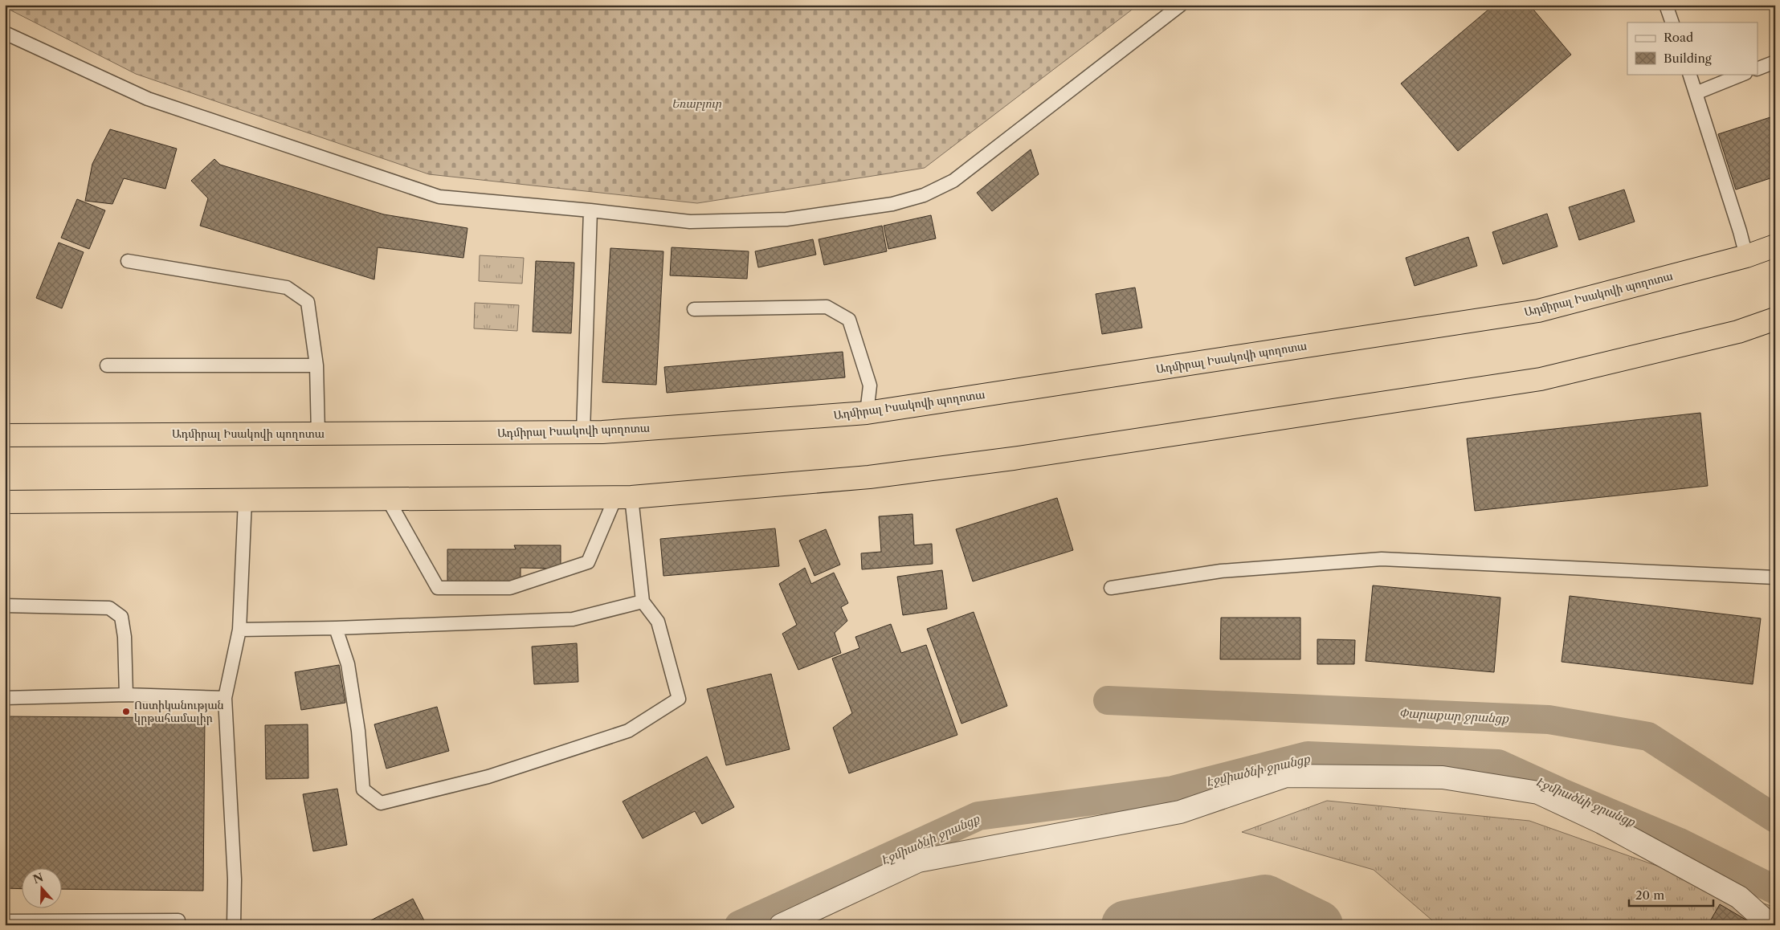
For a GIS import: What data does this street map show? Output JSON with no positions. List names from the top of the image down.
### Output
{
  "streets": {
    "highway": ["Ադմիրալ Իսակովի պողոտա"]
  },
  "water": ["Փարաքար ջրանցք", "Էջմիածնի ջրանցք"],
  "parks": ["Եռաբլուր"],
  "places": ["Ոստիկանության կրթահամալիր"],
  "legend": ["Road", "Building"],
  "scale_bar": "20 m",
  "north": "top"
}
